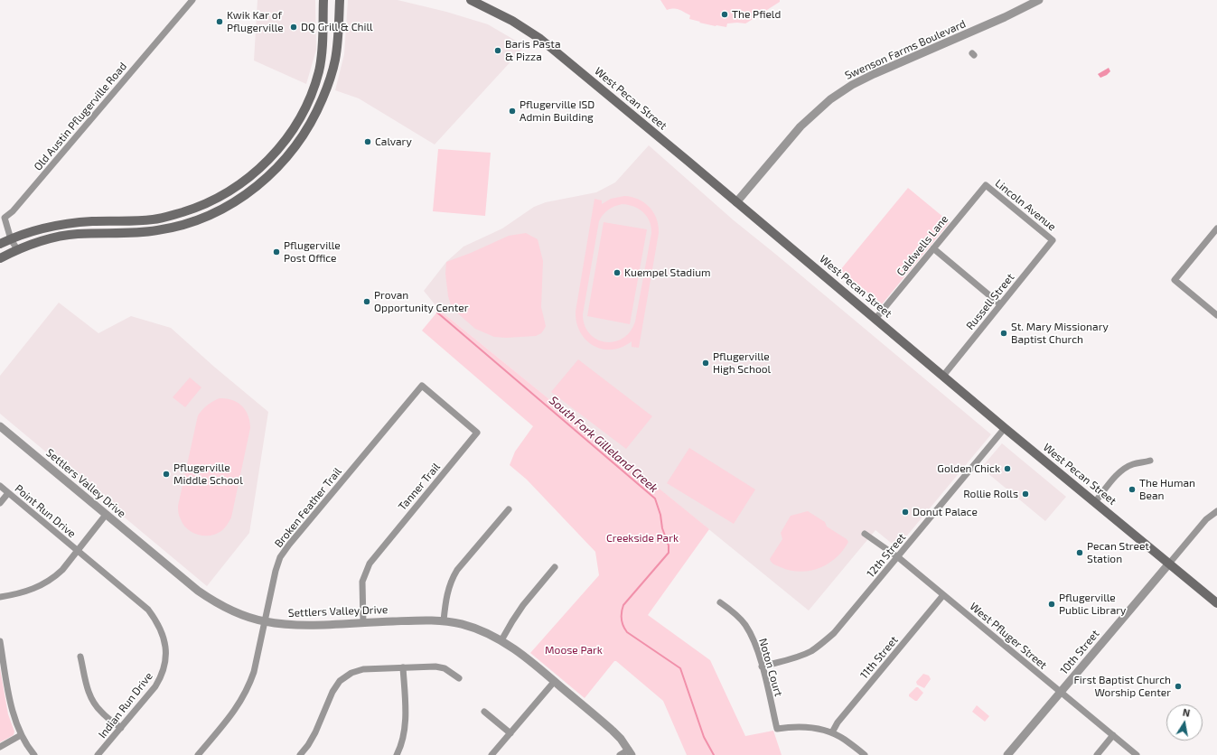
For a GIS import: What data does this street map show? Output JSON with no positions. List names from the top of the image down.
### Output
{
  "streets": {
    "main road": ["West Pecan Street"],
    "street": [
      "Swenson Farms Boulevard",
      "Old Austin Pflugerville Road",
      "Lincoln Avenue",
      "Caldwells Lane",
      "Russell Street",
      "Settlers Valley Drive",
      "Tanner Trail",
      "Broken Feather Trail",
      "Point Run Drive",
      "12th Street",
      "West Pfluger Street",
      "10th Street",
      "11th Street",
      "Noton Court",
      "Indian Run Drive"
    ]
  },
  "crossings": [
    ["Swenson Farms Boulevard", "West Pecan Street"],
    ["West Pecan Street", "Caldwells Lane"],
    ["West Pecan Street", "Russell Street"],
    ["West Pecan Street", "12th Street"],
    ["West Pecan Street", "10th Street"],
    ["Lincoln Avenue", "Caldwells Lane"],
    ["Lincoln Avenue", "Russell Street"],
    ["Settlers Valley Drive", "Tanner Trail"],
    ["Settlers Valley Drive", "Broken Feather Trail"],
    ["Tanner Trail", "Broken Feather Trail"],
    ["Point Run Drive", "Indian Run Drive"],
    ["12th Street", "West Pfluger Street"],
    ["12th Street", "Noton Court"],
    ["West Pfluger Street", "10th Street"],
    ["West Pfluger Street", "11th Street"],
    ["11th Street", "Noton Court"]
  ],
  "water": ["South Fork Gilleland Creek"],
  "parks": ["Creekside Park", "Moose Park"],
  "places": [
    "The Pfield",
    "Kwik Kar of Pflugerville",
    "DQ Grill & Chill",
    "Baris Pasta & Pizza",
    "Pflugerville ISD Admin Building",
    "Calvary",
    "Pflugerville Post Office",
    "Kuempel Stadium",
    "Provan Opportunity Center",
    "St. Mary Missionary Baptist Church",
    "Pflugerville High School",
    "Golden Chick",
    "Pflugerville Middle School",
    "The Human Bean",
    "Rollie Rolls",
    "Donut Palace",
    "Pecan Street Station",
    "Pflugerville Public Library",
    "First Baptist Church Worship Center"
  ],
  "north": "top"
}
